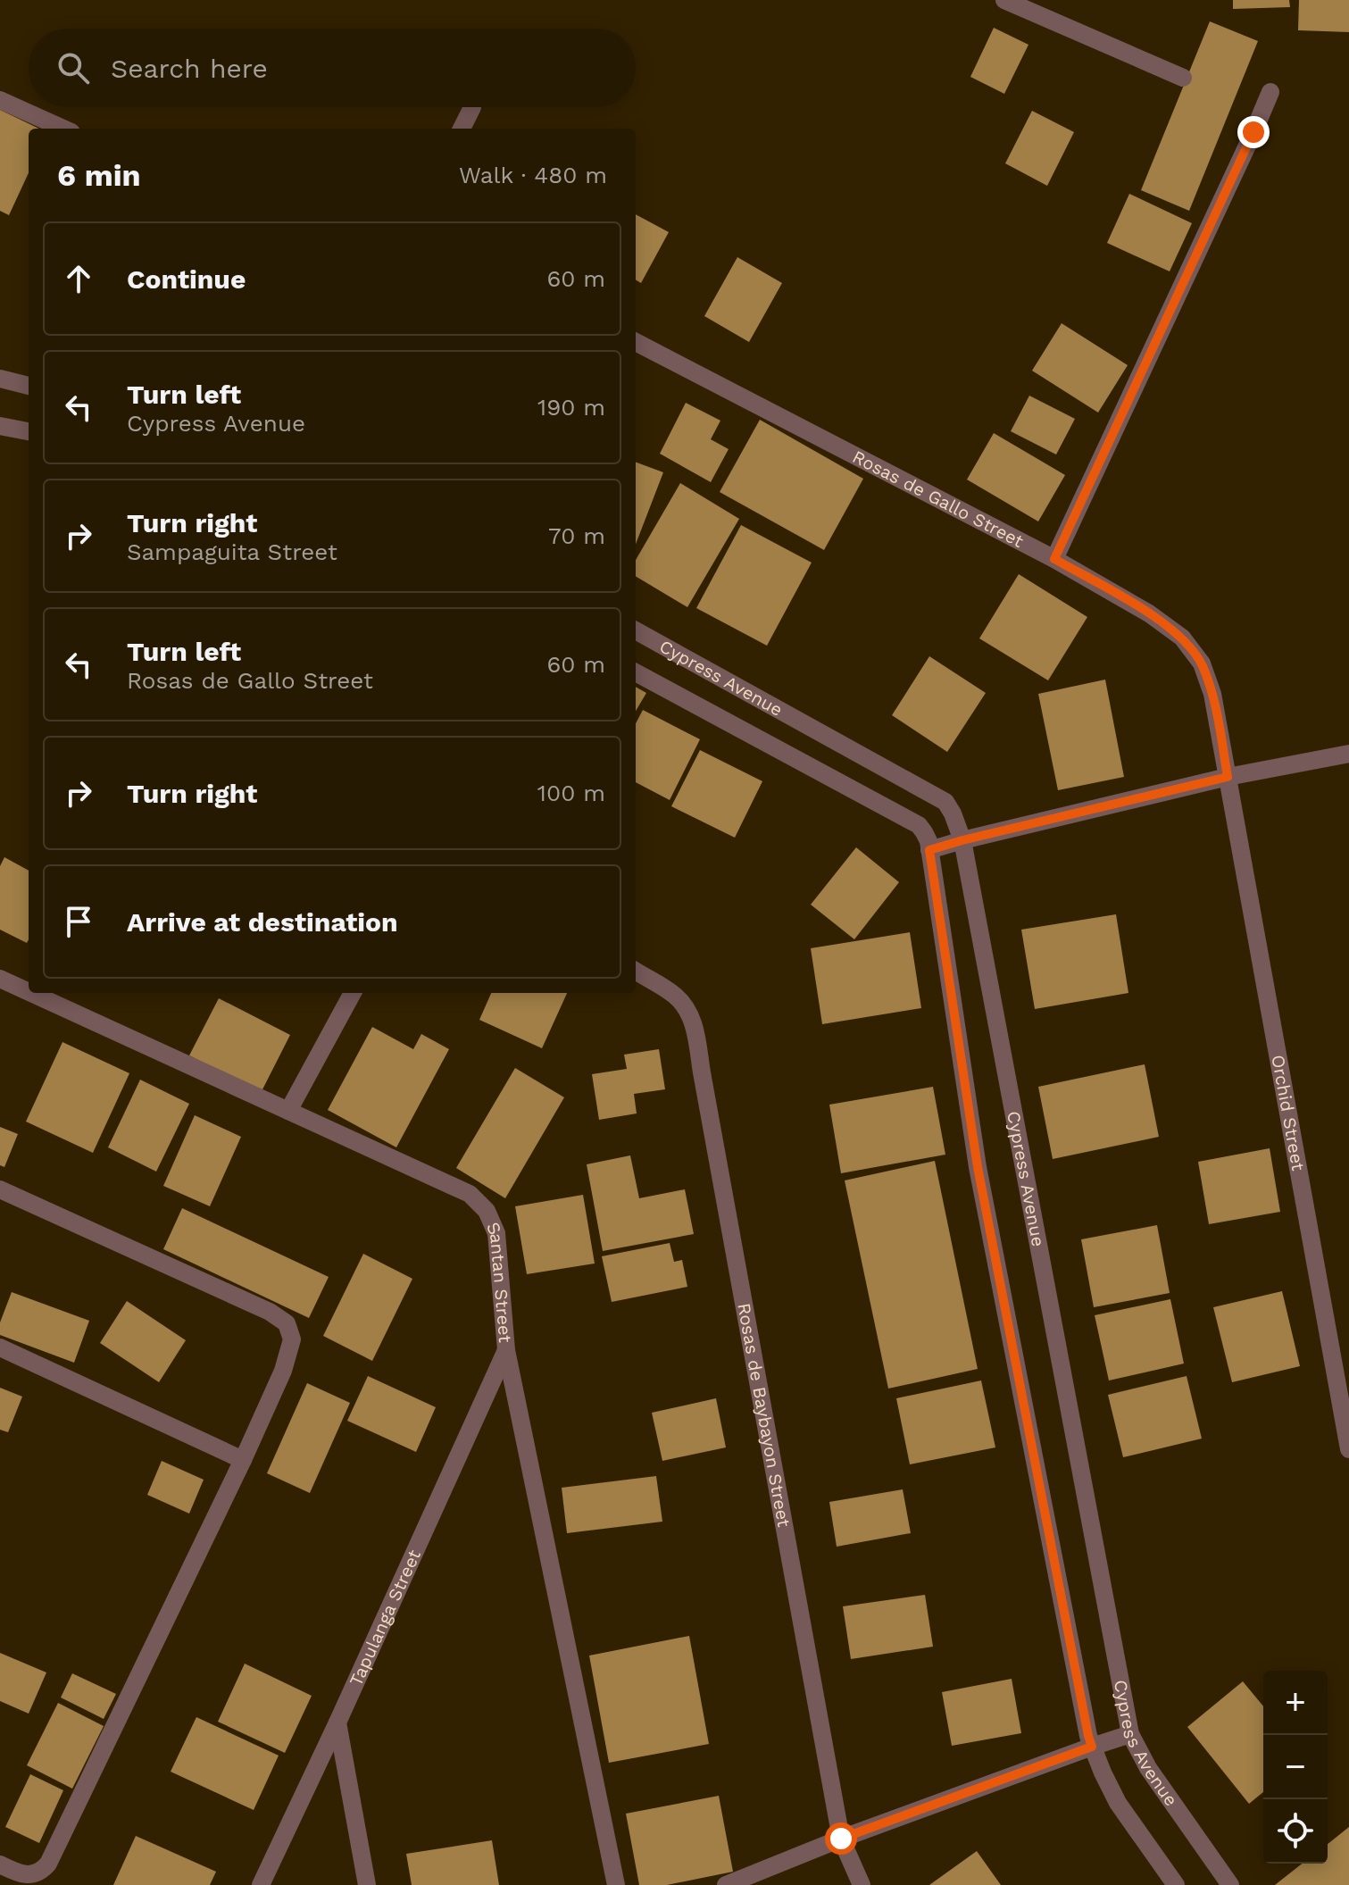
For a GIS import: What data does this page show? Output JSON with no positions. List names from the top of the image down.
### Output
{
  "streets": {
    "street": [
      "Rosas de Gallo Street",
      "Cypress Avenue",
      "Orchid Street",
      "Santan Street",
      "Rosas de Baybayon Street",
      "Tapulanga Street"
    ]
  },
  "crossings": [
    ["Rosas de Gallo Street", "Orchid Street"],
    ["Santan Street", "Tapulanga Street"]
  ],
  "page": {
    "search": "Search here",
    "heading": ["6 min", "Walk · 480 m"],
    "list": [
      ["Continue", "60 m"],
      ["Turn left", "Cypress Avenue", "190 m"],
      ["Turn right", "Sampaguita Street", "70 m"],
      ["Turn left", "Rosas de Gallo Street", "60 m"],
      ["Turn right", "100 m"],
      "Arrive at destination"
    ],
    "map_buttons": ["+", "−"]
  }
}
